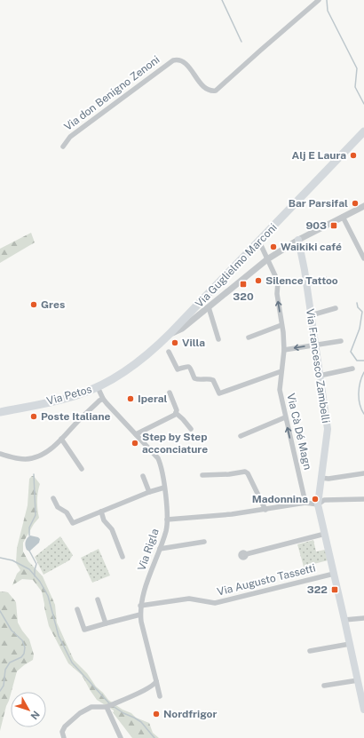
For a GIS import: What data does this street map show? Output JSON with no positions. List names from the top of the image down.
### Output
{
  "streets": {
    "main road": ["Via Guglielmo Marconi", "Via Francesco Zambelli", "Via Petos"],
    "street": [
      "Via don Benigno Zenoni",
      "Via Cà Dé Magn",
      "Via Rigla",
      "Via Augusto Tassetti"
    ]
  },
  "crossings": [
    ["Via Guglielmo Marconi", "Via Petos"],
    ["Via Guglielmo Marconi", "Via Cà Dé Magn"],
    ["Via Guglielmo Marconi", "Via Rigla"],
    ["Via Francesco Zambelli", "Via Augusto Tassetti"],
    ["Via Petos", "Via Rigla"],
    ["Via Rigla", "Via Augusto Tassetti"]
  ],
  "one_way": ["Via Cà Dé Magn"],
  "places": {
    "other": [
      "Alj E Laura",
      "Bar Parsifal",
      "Waikiki café",
      "Silence Tattoo",
      "Gres",
      "Villa",
      "Iperal",
      "Poste Italiane",
      "Step by Step acconciature",
      "Madonnina",
      "Nordfrigor"
    ],
    "transit": ["903", "320", "322"]
  },
  "north": "bottom right"
}
